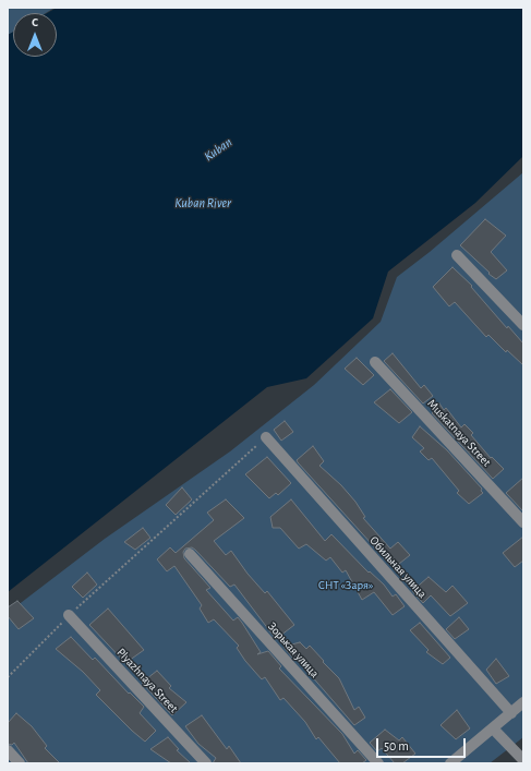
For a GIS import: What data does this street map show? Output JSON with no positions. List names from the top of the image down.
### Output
{
  "streets": {
    "street": [
      "Muskatnaya Street",
      "Обильная улица",
      "Зорькая улица",
      "Plyazhnaya Street"
    ]
  },
  "water": ["Kuban", "Kuban River"],
  "parks": ["СНТ «Заря»"],
  "scale_bar": "50 m",
  "north": "top"
}
